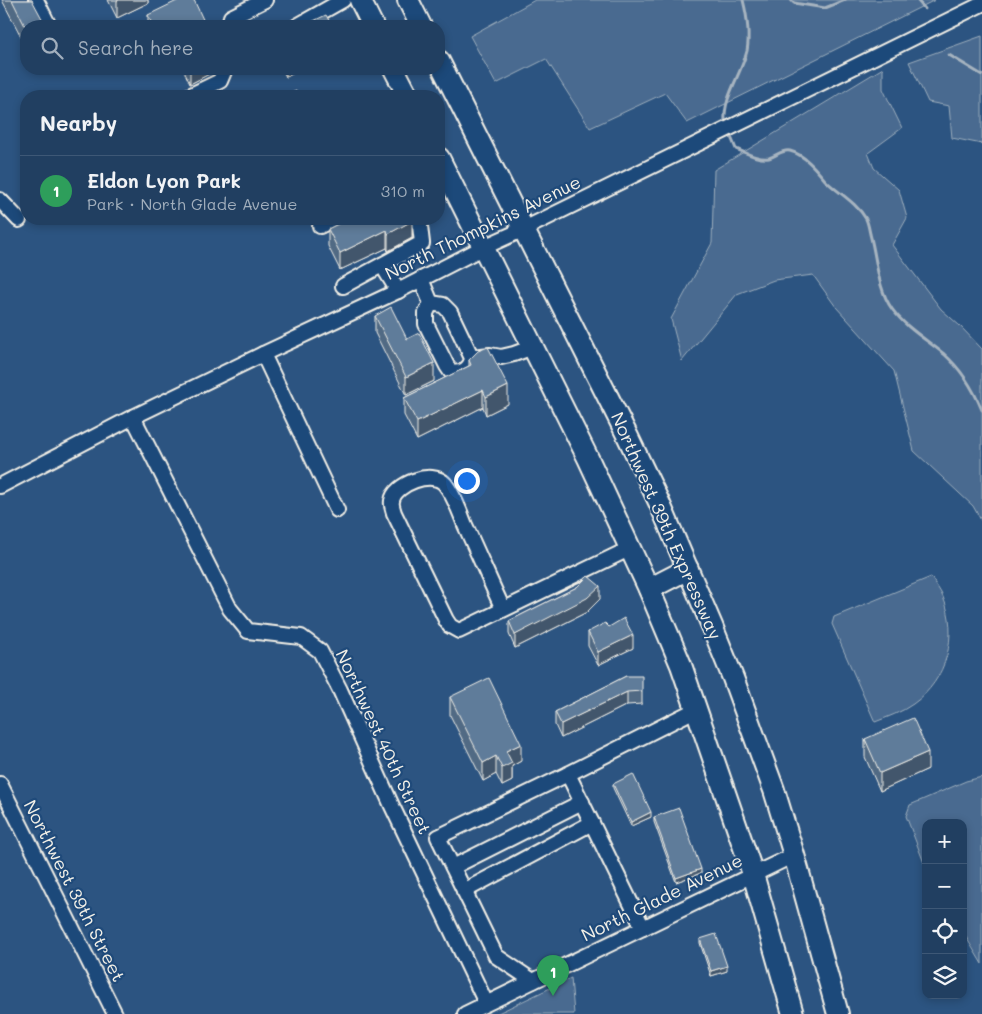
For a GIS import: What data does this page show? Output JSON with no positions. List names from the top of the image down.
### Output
{
  "streets": {
    "highway": ["Northwest 39th Expressway"],
    "street": [
      "North Thompkins Avenue",
      "Northwest 40th Street",
      "Northwest 39th Street",
      "North Glade Avenue"
    ]
  },
  "crossings": [
    ["North Thompkins Avenue", "Northwest 39th Expressway"],
    ["North Thompkins Avenue", "Northwest 40th Street"],
    ["Northwest 39th Expressway", "North Glade Avenue"],
    ["Northwest 40th Street", "North Glade Avenue"]
  ],
  "page": {
    "search": "Search here",
    "heading": "Nearby",
    "list": [
      {
        "mark": "1",
        "name": "Eldon Lyon Park",
        "note": "Park · North Glade Avenue",
        "value": "310 m"
      }
    ],
    "map_buttons": ["+", "−"],
    "pins": "1"
  }
}
